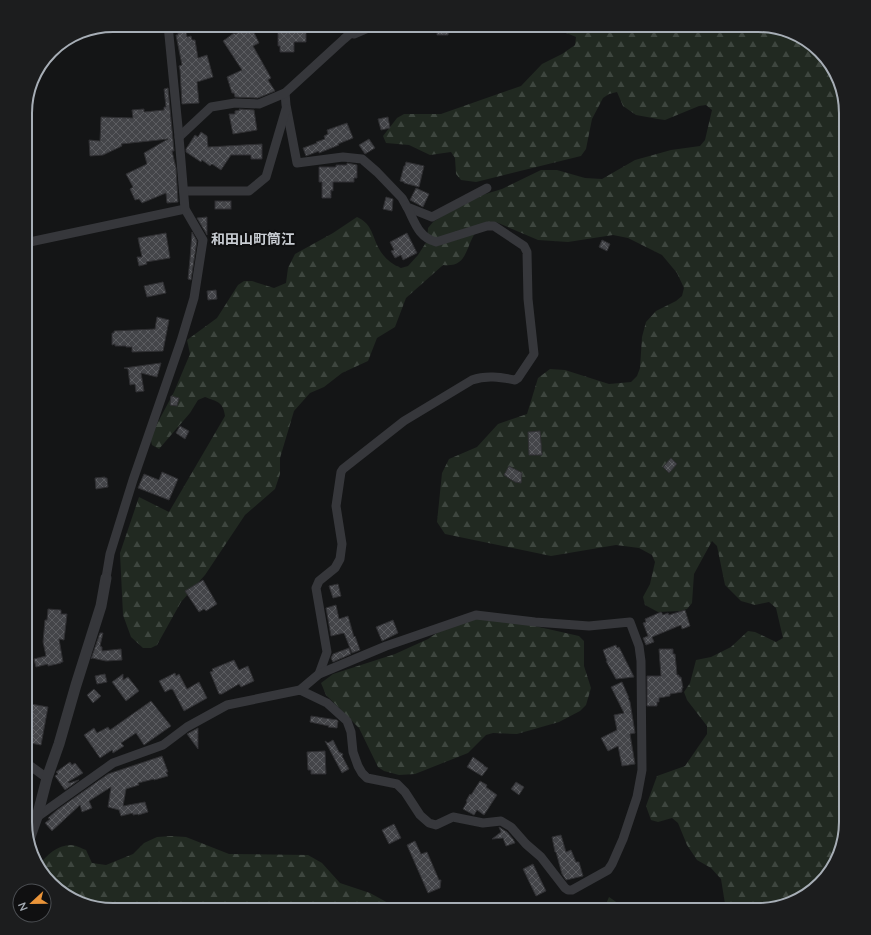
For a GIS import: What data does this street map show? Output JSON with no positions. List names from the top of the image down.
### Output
{
  "districts": ["和田山町筒江"],
  "north": "left"
}
